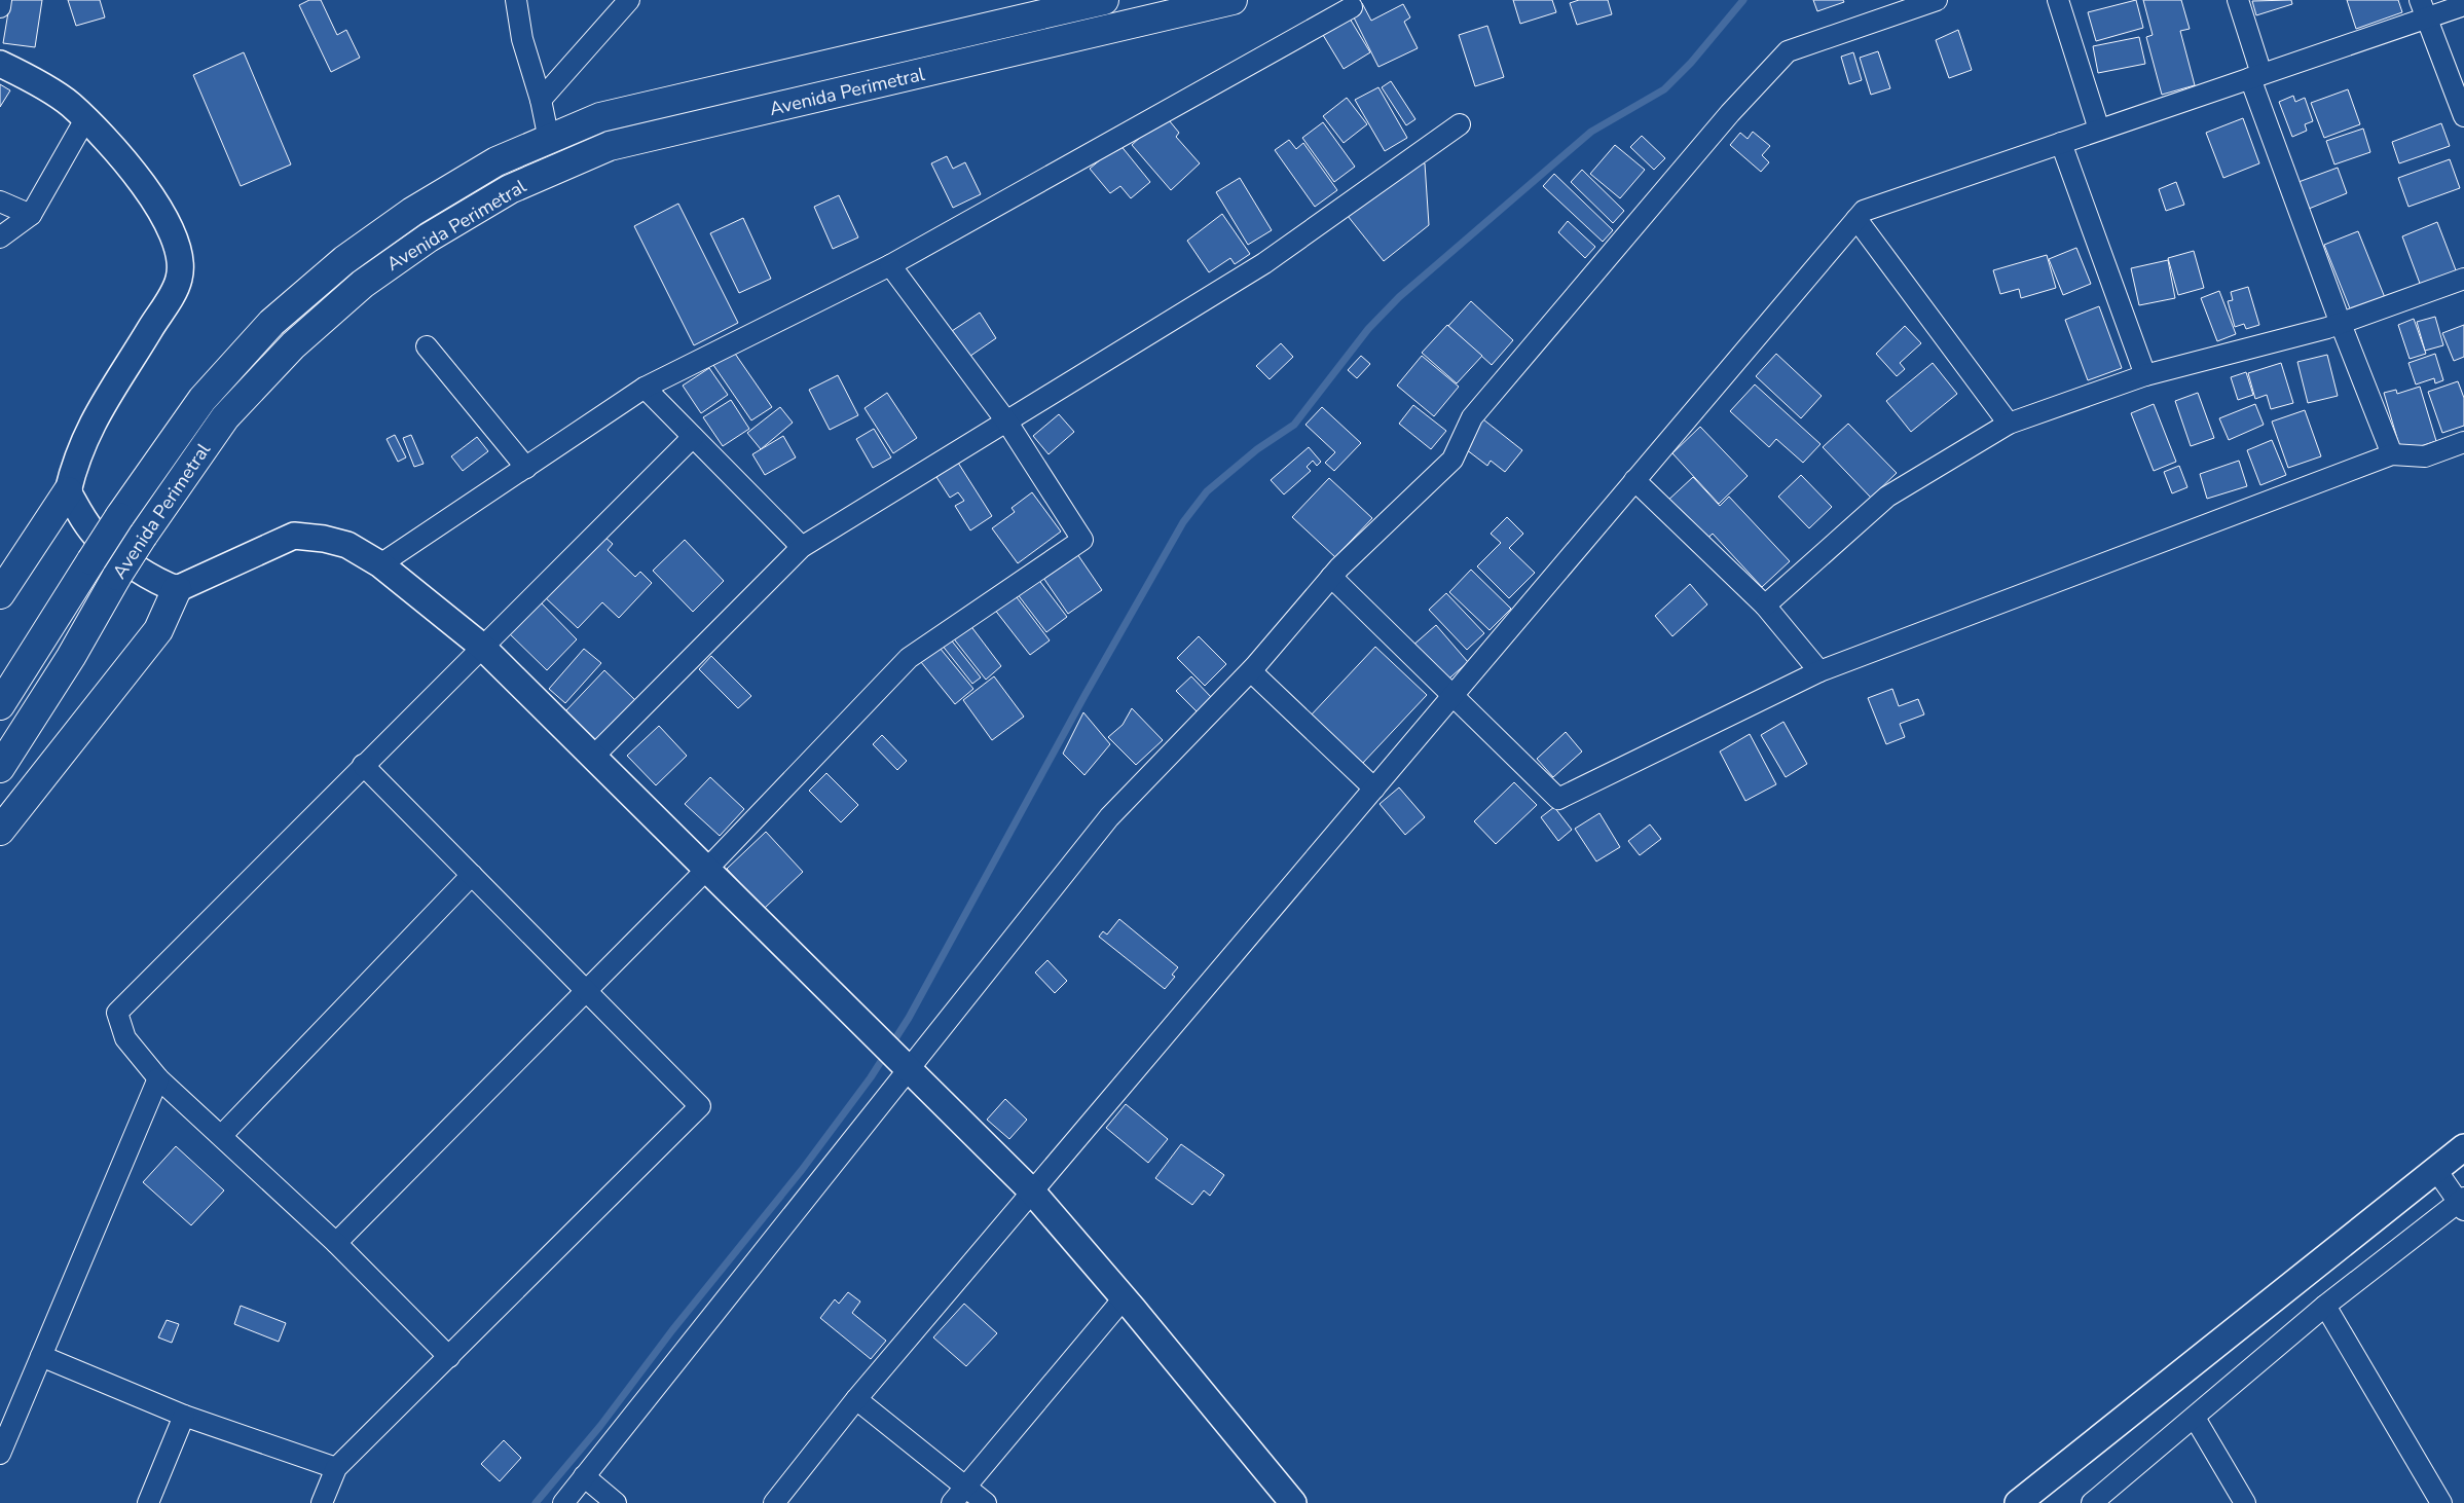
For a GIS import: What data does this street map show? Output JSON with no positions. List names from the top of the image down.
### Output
{
  "streets": {
    "main road": ["Avenida Perimetral"]
  }
}
